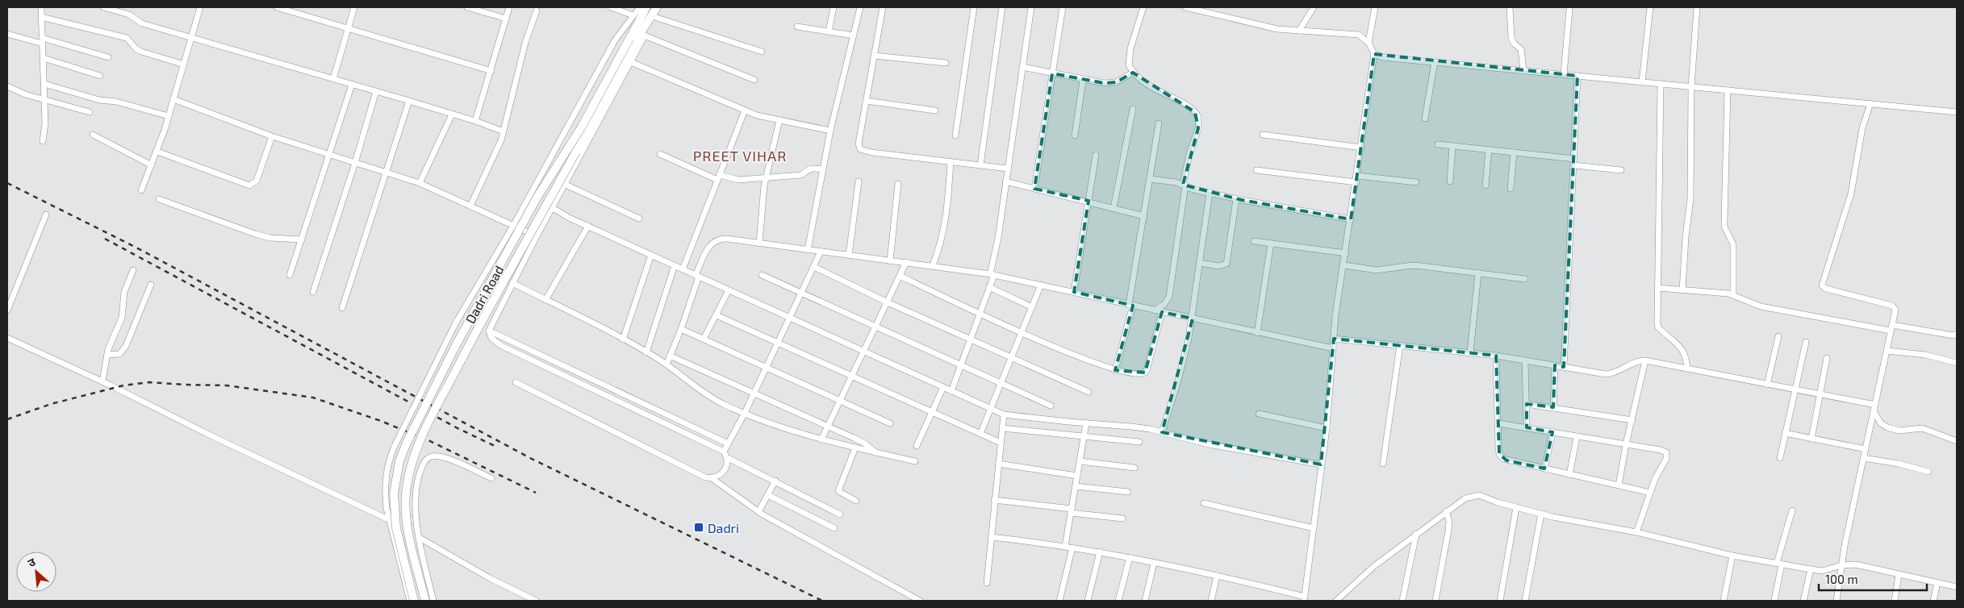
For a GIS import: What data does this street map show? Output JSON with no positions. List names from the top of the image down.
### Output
{
  "streets": {
    "street": ["Dadri Road"]
  },
  "districts": ["PREET VIHAR"],
  "places": {
    "transit": ["Dadri"]
  },
  "scale_bar": "100 m",
  "north": "top left"
}
